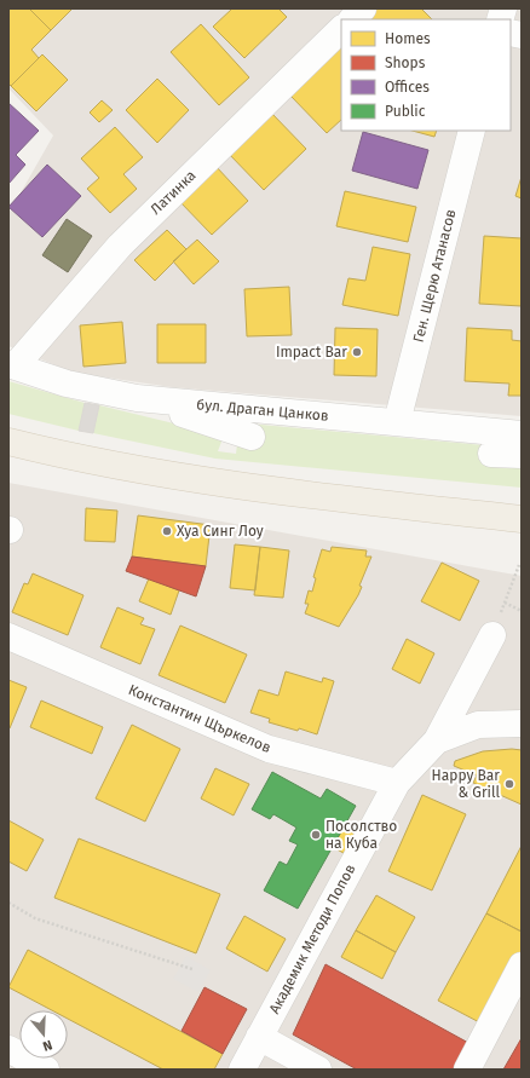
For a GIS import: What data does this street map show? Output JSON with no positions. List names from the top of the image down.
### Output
{
  "streets": {
    "street": [
      "Латинка",
      "Ген. Щерю Атанасов",
      "бул. Драган Цанков",
      "Константин Щъркелов",
      "Академик Методи Попов"
    ]
  },
  "crossings": [
    ["Латинка", "бул. Драган Цанков"],
    ["Ген. Щерю Атанасов", "бул. Драган Цанков"],
    ["Константин Щъркелов", "Академик Методи Попов"]
  ],
  "places": [
    "Impact Bar",
    "Хуа Синг Лоу",
    "Happy Bar & Grill",
    "Посолство на Куба"
  ],
  "legend": [
    "Homes",
    "Shops",
    "Offices",
    "Public"
  ],
  "north": "bottom"
}
